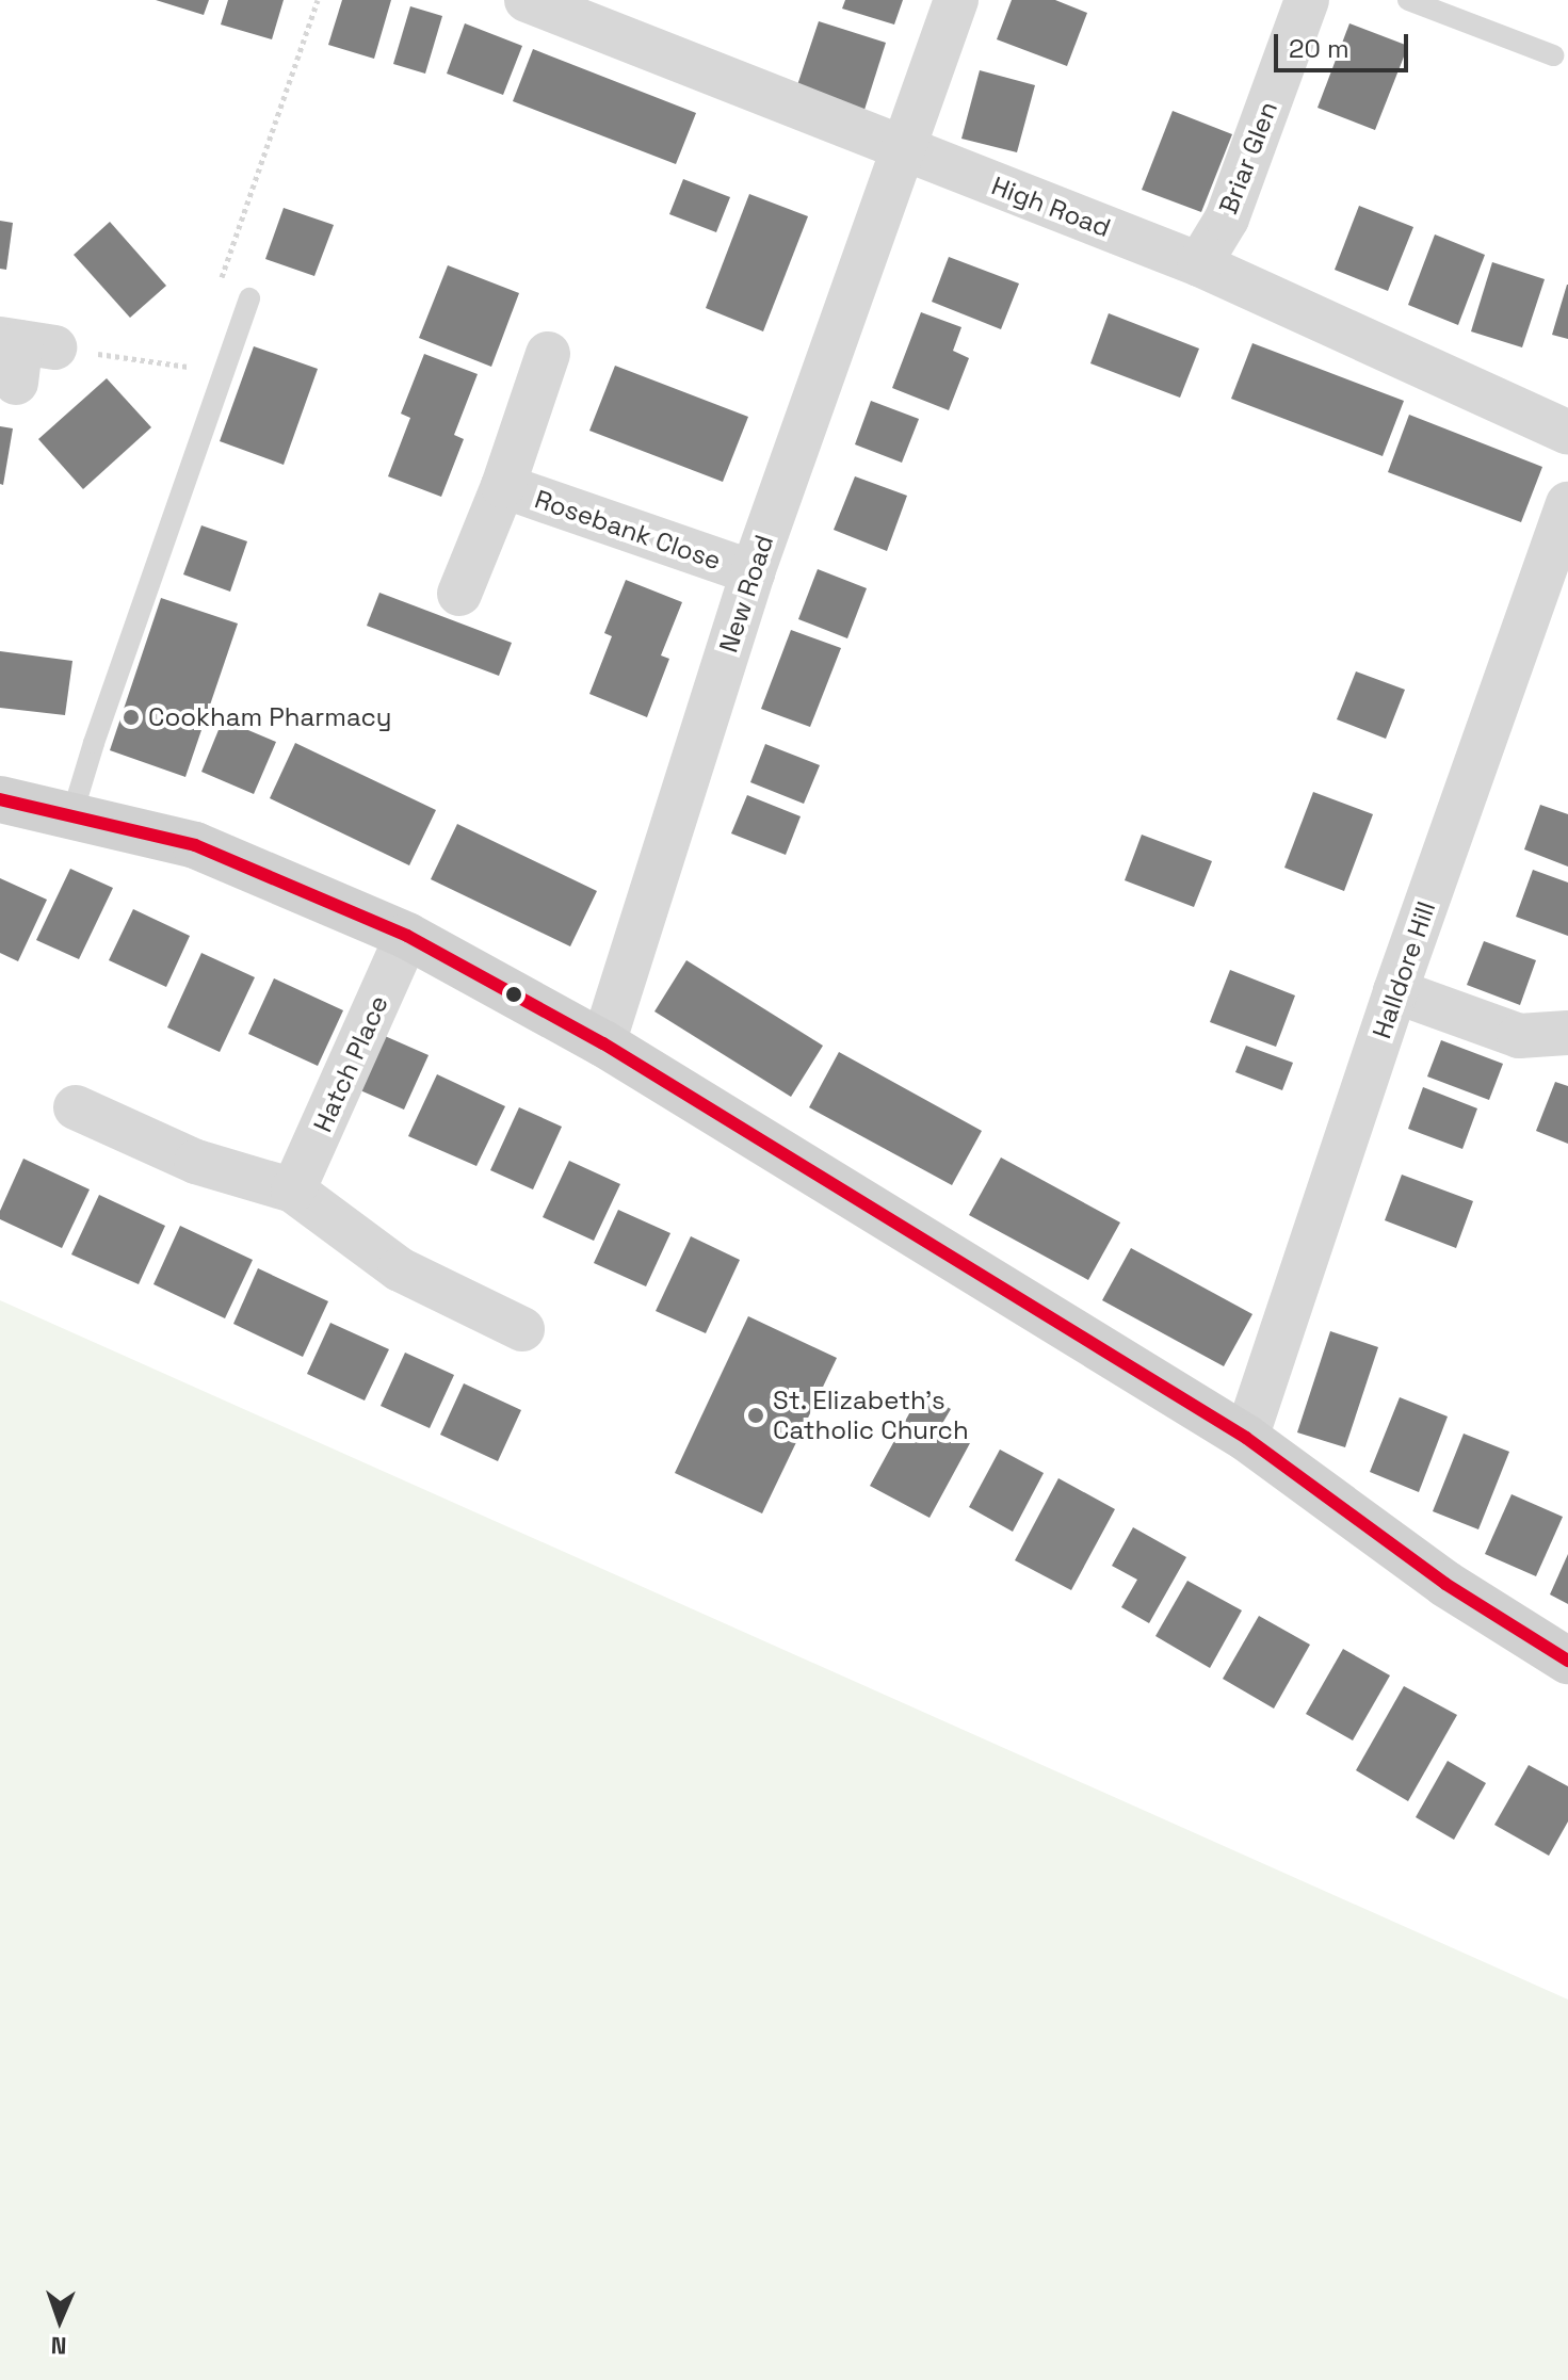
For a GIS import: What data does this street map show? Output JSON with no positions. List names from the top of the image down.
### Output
{
  "streets": {
    "street": [
      "Briar Glen",
      "High Road",
      "Rosebank Close",
      "New Road",
      "Halldore Hill",
      "Hatch Place"
    ]
  },
  "crossings": [
    ["Briar Glen", "High Road"],
    ["High Road", "New Road"],
    ["Rosebank Close", "New Road"]
  ],
  "places": ["Cookham Pharmacy", "St. Elizabeth's Catholic Church"],
  "scale_bar": "20 m",
  "north": "bottom"
}
